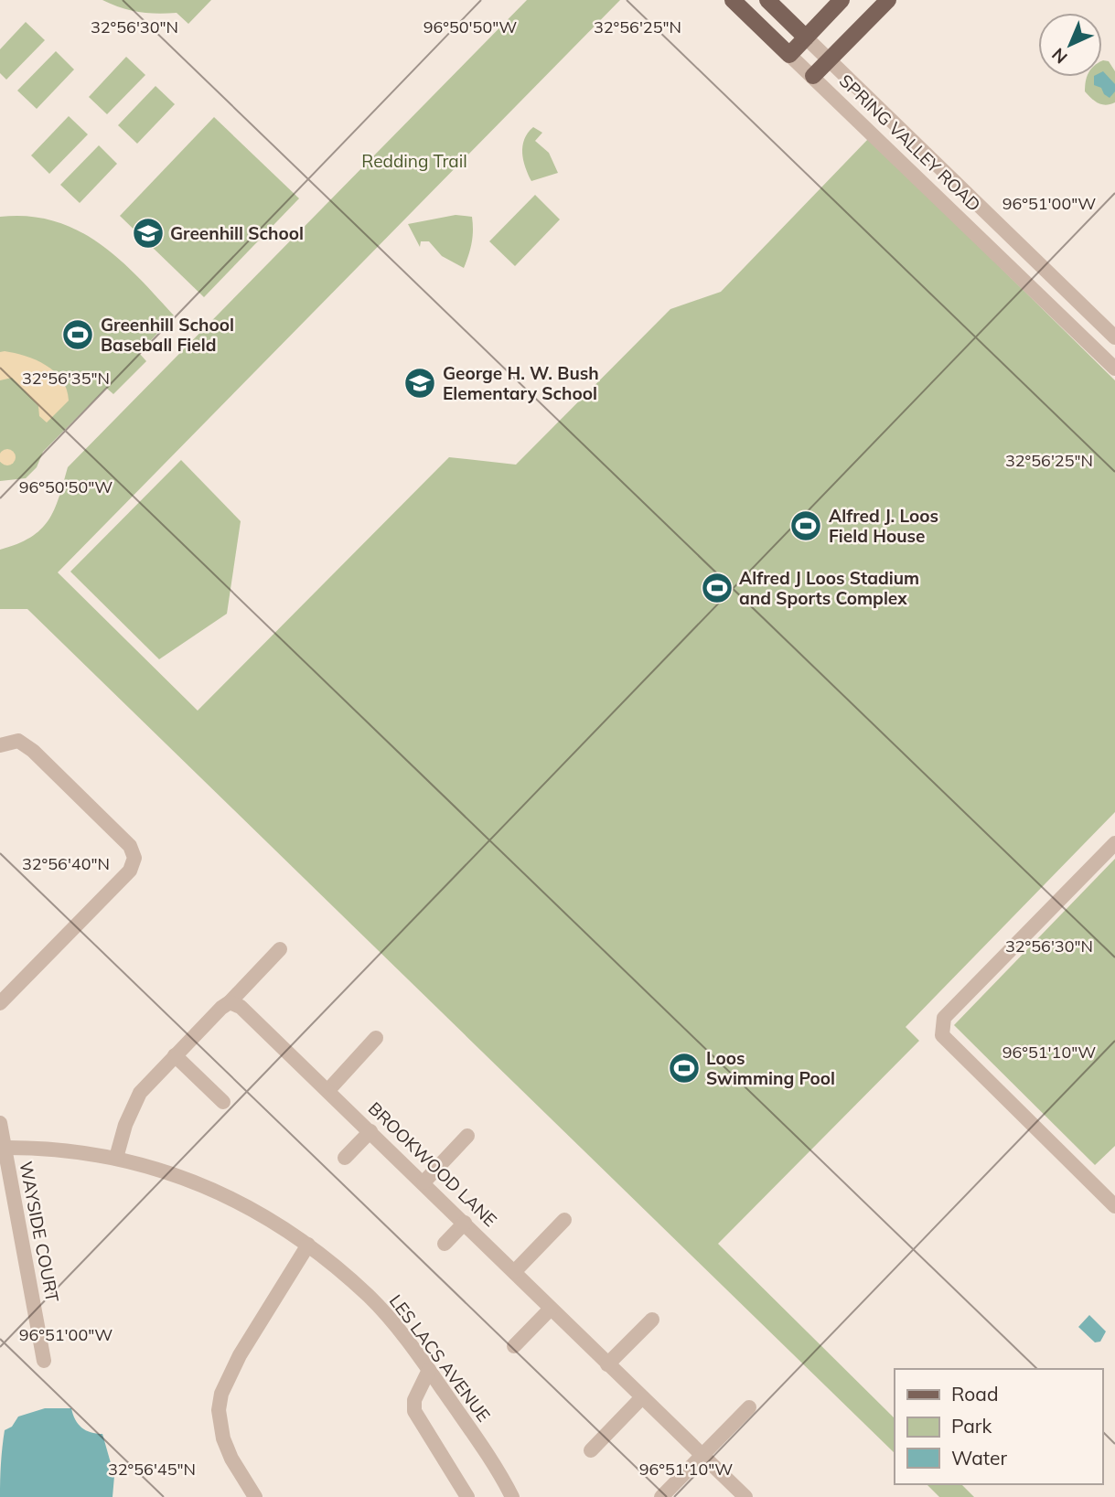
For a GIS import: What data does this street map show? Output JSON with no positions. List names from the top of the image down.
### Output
{
  "streets": {
    "main road": ["SPRING VALLEY ROAD"],
    "street": ["BROOKWOOD LANE", "WAYSIDE COURT", "LES LACS AVENUE"]
  },
  "crossings": [
    ["WAYSIDE COURT", "LES LACS AVENUE"]
  ],
  "parks": ["Redding Trail"],
  "places": {
    "school or university": ["Greenhill School", "George H. W. Bush Elementary School"],
    "sports": [
      "Greenhill School Baseball Field",
      "Alfred J. Loos Field House",
      "Alfred J Loos Stadium and Sports Complex",
      "Loos Swimming Pool"
    ]
  },
  "legend": ["Road", "Park", "Water"],
  "north": "bottom left",
  "coordinates": [
    "32°56'30\"N",
    "32°56'25\"N",
    "96°50'50\"W",
    "96°51'00\"W",
    "32°56'35\"N",
    "32°56'40\"N",
    "96°51'10\"W",
    "32°56'45\"N"
  ]
}
